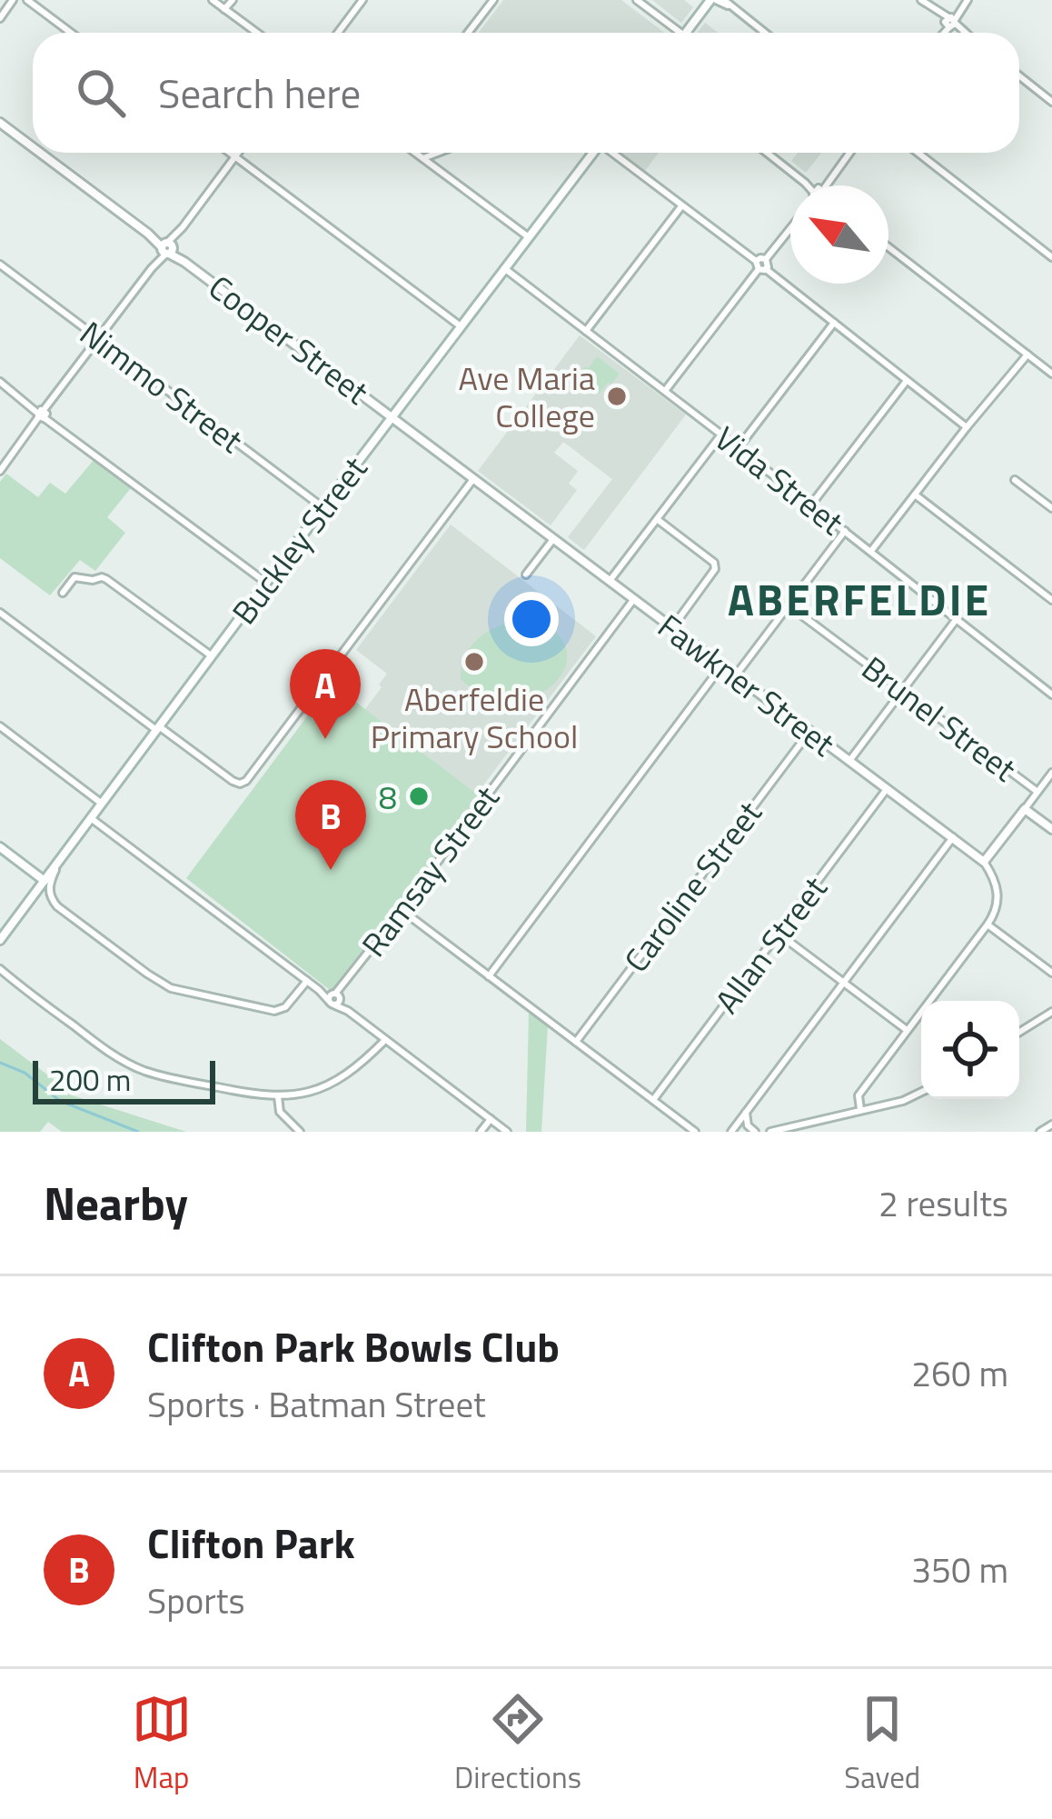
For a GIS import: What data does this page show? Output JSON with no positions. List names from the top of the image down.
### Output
{
  "streets": {
    "street": [
      "Cooper Street",
      "Nimmo Street",
      "Vida Street",
      "Buckley Street",
      "Fawkner Street",
      "Brunel Street",
      "Ramsay Street",
      "Caroline Street",
      "Allan Street"
    ]
  },
  "crossings": [
    ["Cooper Street", "Buckley Street"],
    ["Cooper Street", "Fawkner Street"],
    ["Nimmo Street", "Buckley Street"],
    ["Vida Street", "Buckley Street"],
    ["Buckley Street", "Fawkner Street"],
    ["Fawkner Street", "Ramsay Street"],
    ["Fawkner Street", "Caroline Street"],
    ["Fawkner Street", "Allan Street"]
  ],
  "districts": ["ABERFELDIE"],
  "places": ["Ave Maria College", "Aberfeldie Primary School", "8"],
  "scale_bar": "200 m",
  "north": "top left",
  "page": {
    "search": "Search here",
    "pins": ["A", "B"],
    "scale": "200 m",
    "heading": ["Nearby", "2 results"],
    "list": [
      {
        "mark": "A",
        "name": "Clifton Park Bowls Club",
        "note": "Sports · Batman Street",
        "value": "260 m"
      },
      {
        "mark": "B",
        "name": "Clifton Park",
        "note": "Sports",
        "value": "350 m"
      }
    ],
    "nav": ["Map", "Directions", "Saved"]
  }
}
